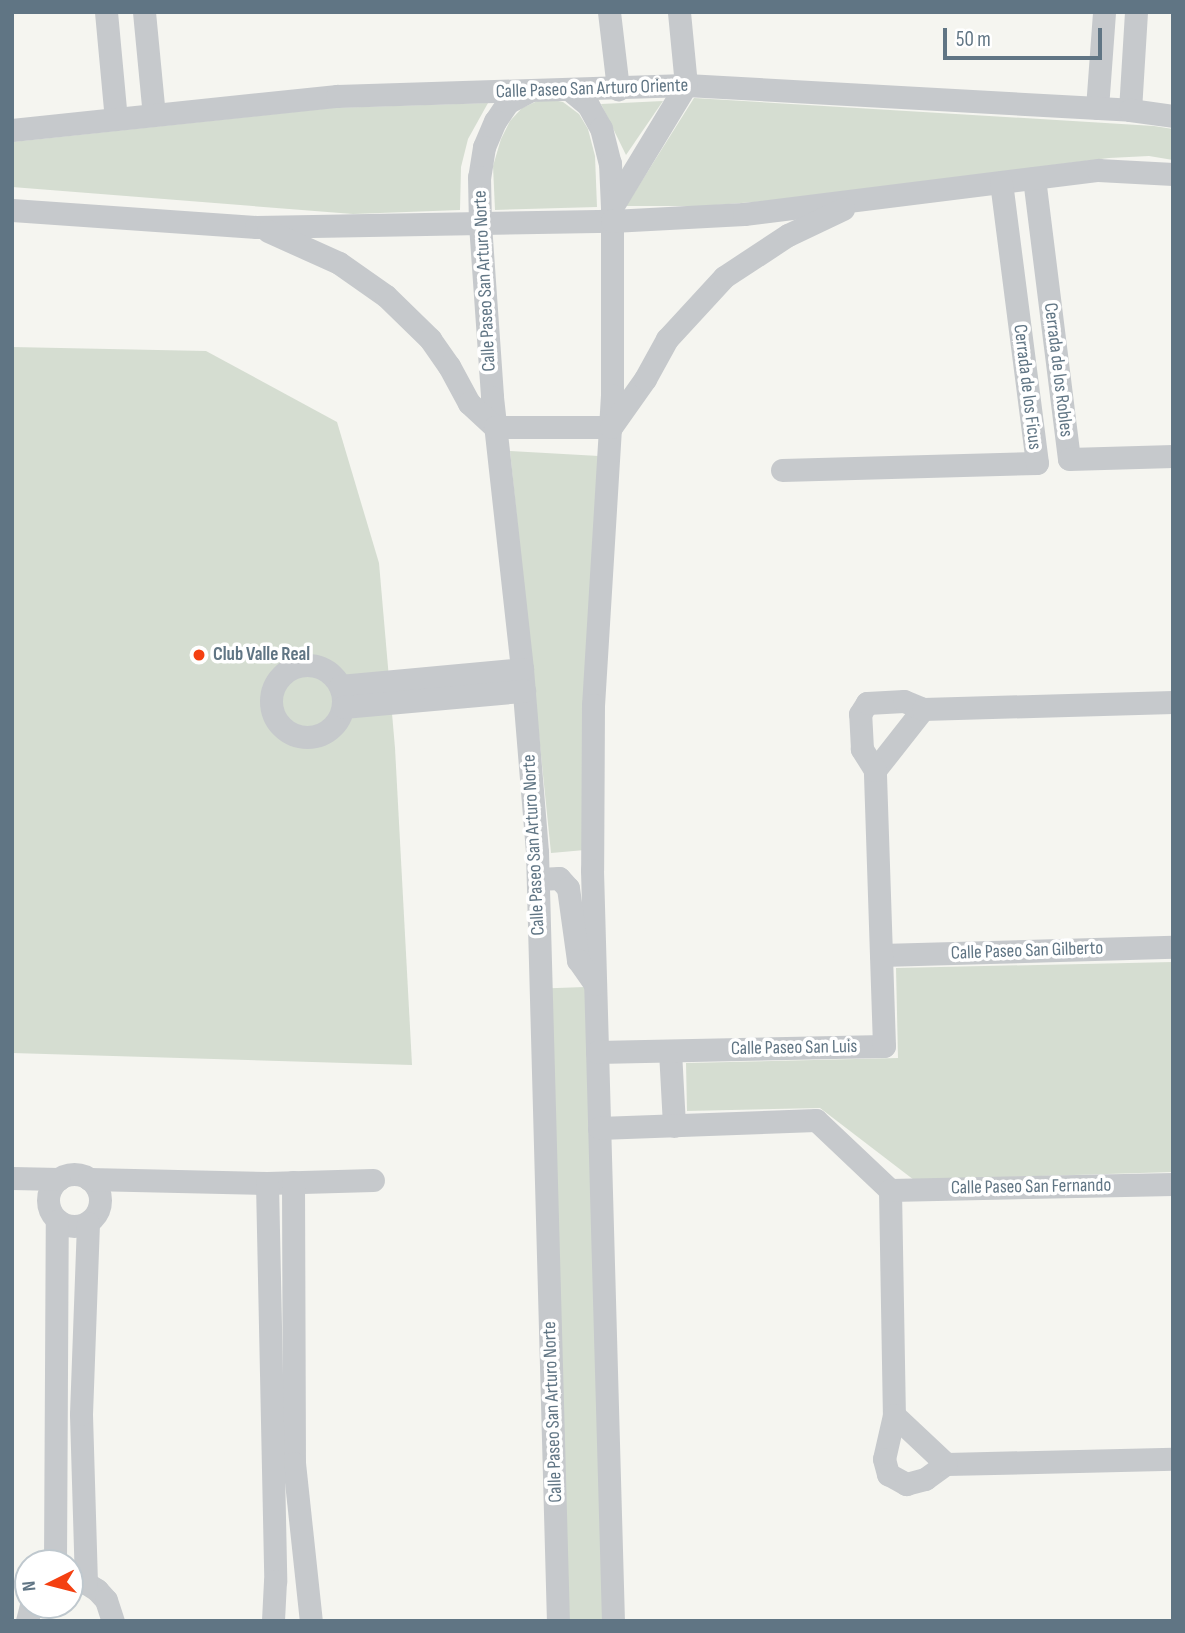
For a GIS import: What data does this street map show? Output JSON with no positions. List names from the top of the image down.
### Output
{
  "streets": {
    "street": [
      "Calle Paseo San Arturo Oriente",
      "Calle Paseo San Arturo Norte",
      "Cerrada de los Robles",
      "Cerrada de los Ficus",
      "Calle Paseo San Gilberto",
      "Calle Paseo San Luis",
      "Calle Paseo San Fernando"
    ]
  },
  "crossings": [
    ["Calle Paseo San Arturo Oriente", "Calle Paseo San Arturo Norte"],
    ["Calle Paseo San Gilberto", "Calle Paseo San Luis"]
  ],
  "places": ["Club Valle Real"],
  "scale_bar": "50 m",
  "north": "left"
}
